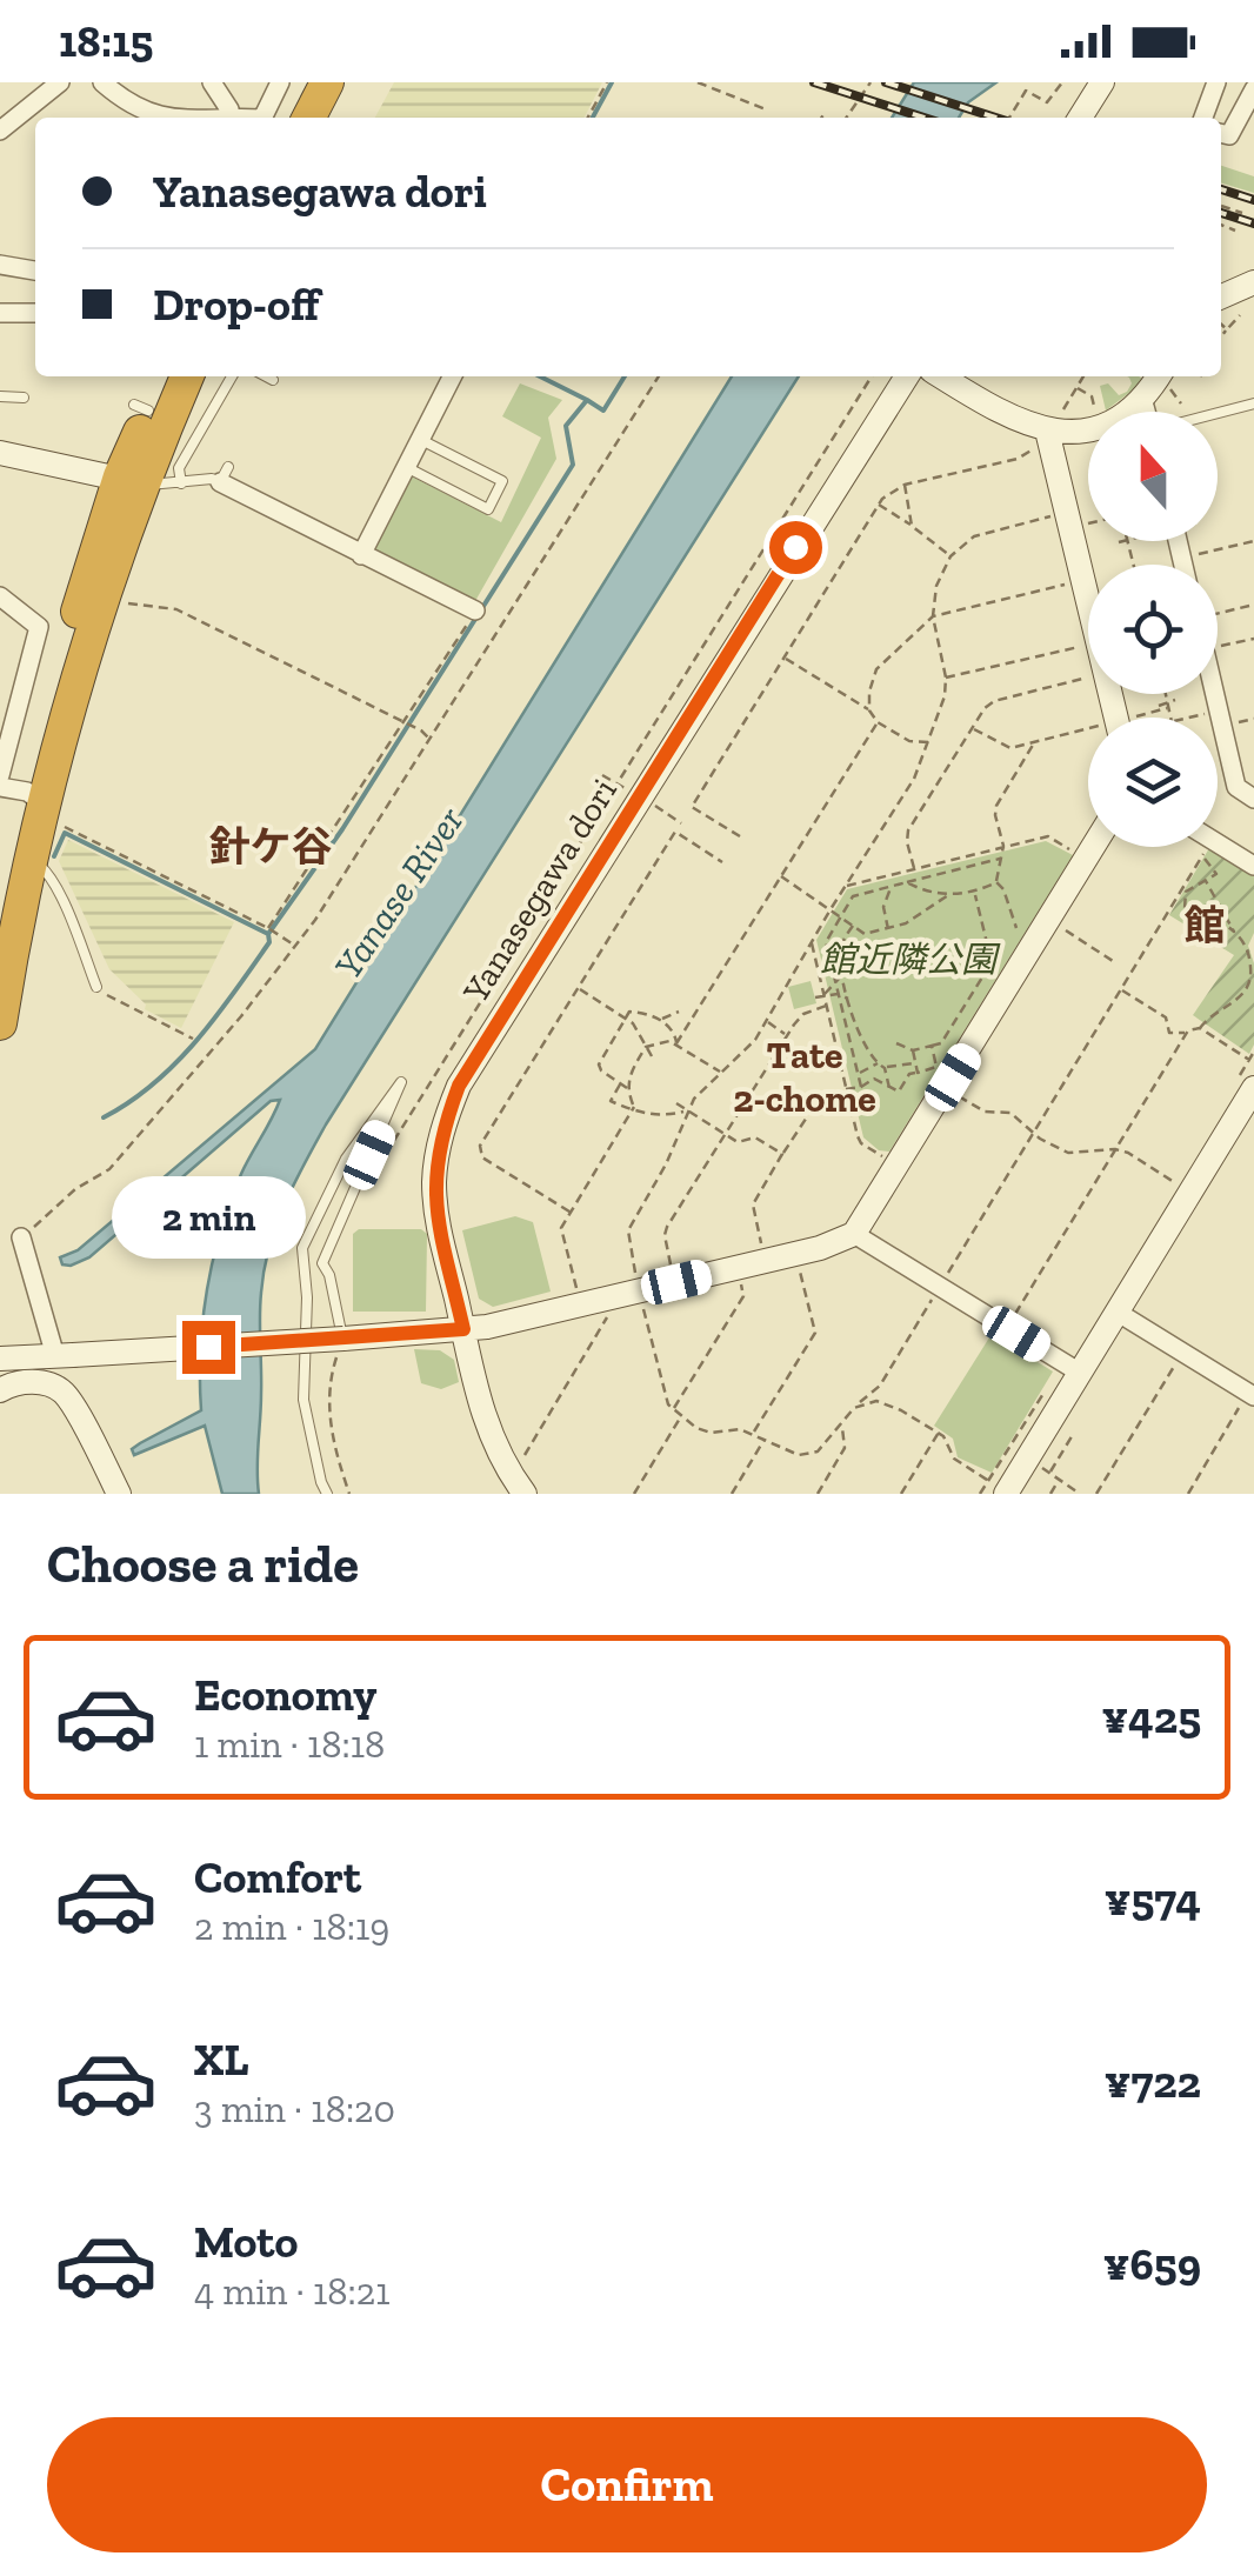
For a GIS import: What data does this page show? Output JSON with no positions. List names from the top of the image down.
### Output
{
  "streets": {
    "street": ["Yanasegawa dori"]
  },
  "districts": ["針ケ谷", "館", "Tate 2-chome"],
  "water": ["Yanase River"],
  "parks": ["館近隣公園"],
  "north": "top",
  "page": {
    "status": "18:15",
    "banner": ["Yanasegawa dori", "Drop-off"],
    "bubble": "2 min",
    "heading": "Choose a ride",
    "list": [
      {
        "name": "Economy",
        "note": "1 min · 18:18",
        "value": "¥425"
      },
      {
        "name": "Comfort",
        "note": "2 min · 18:19",
        "value": "¥574"
      },
      {
        "name": "XL",
        "note": "3 min · 18:20",
        "value": "¥722"
      },
      {
        "name": "Moto",
        "note": "4 min · 18:21",
        "value": "¥659"
      }
    ],
    "buttons": "Confirm"
  }
}
